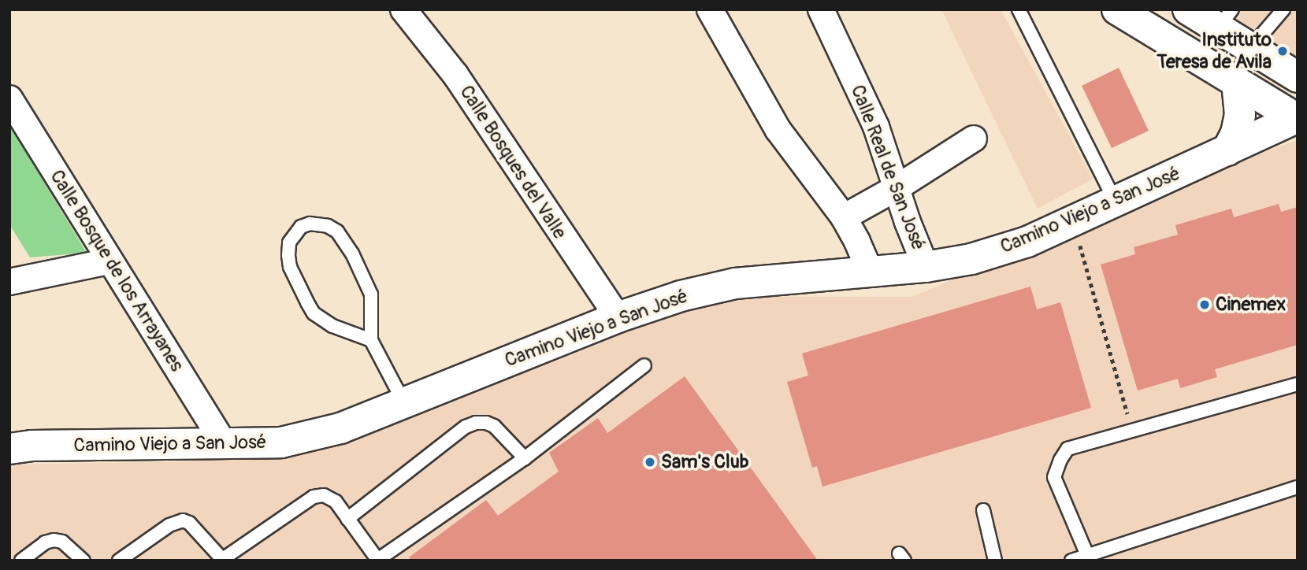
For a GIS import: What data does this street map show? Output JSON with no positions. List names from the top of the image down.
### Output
{
  "streets": {
    "street": [
      "Calle Bosques del Valle",
      "Calle Real de San José",
      "Camino Viejo a San José",
      "Calle Bosque de los Arrayanes"
    ]
  },
  "crossings": [
    ["Calle Bosques del Valle", "Camino Viejo a San José"],
    ["Calle Real de San José", "Camino Viejo a San José"],
    ["Camino Viejo a San José", "Calle Bosque de los Arrayanes"]
  ],
  "places": ["Instituto Teresa de Avila", "Cinemex", "Sam's Club"]
}
